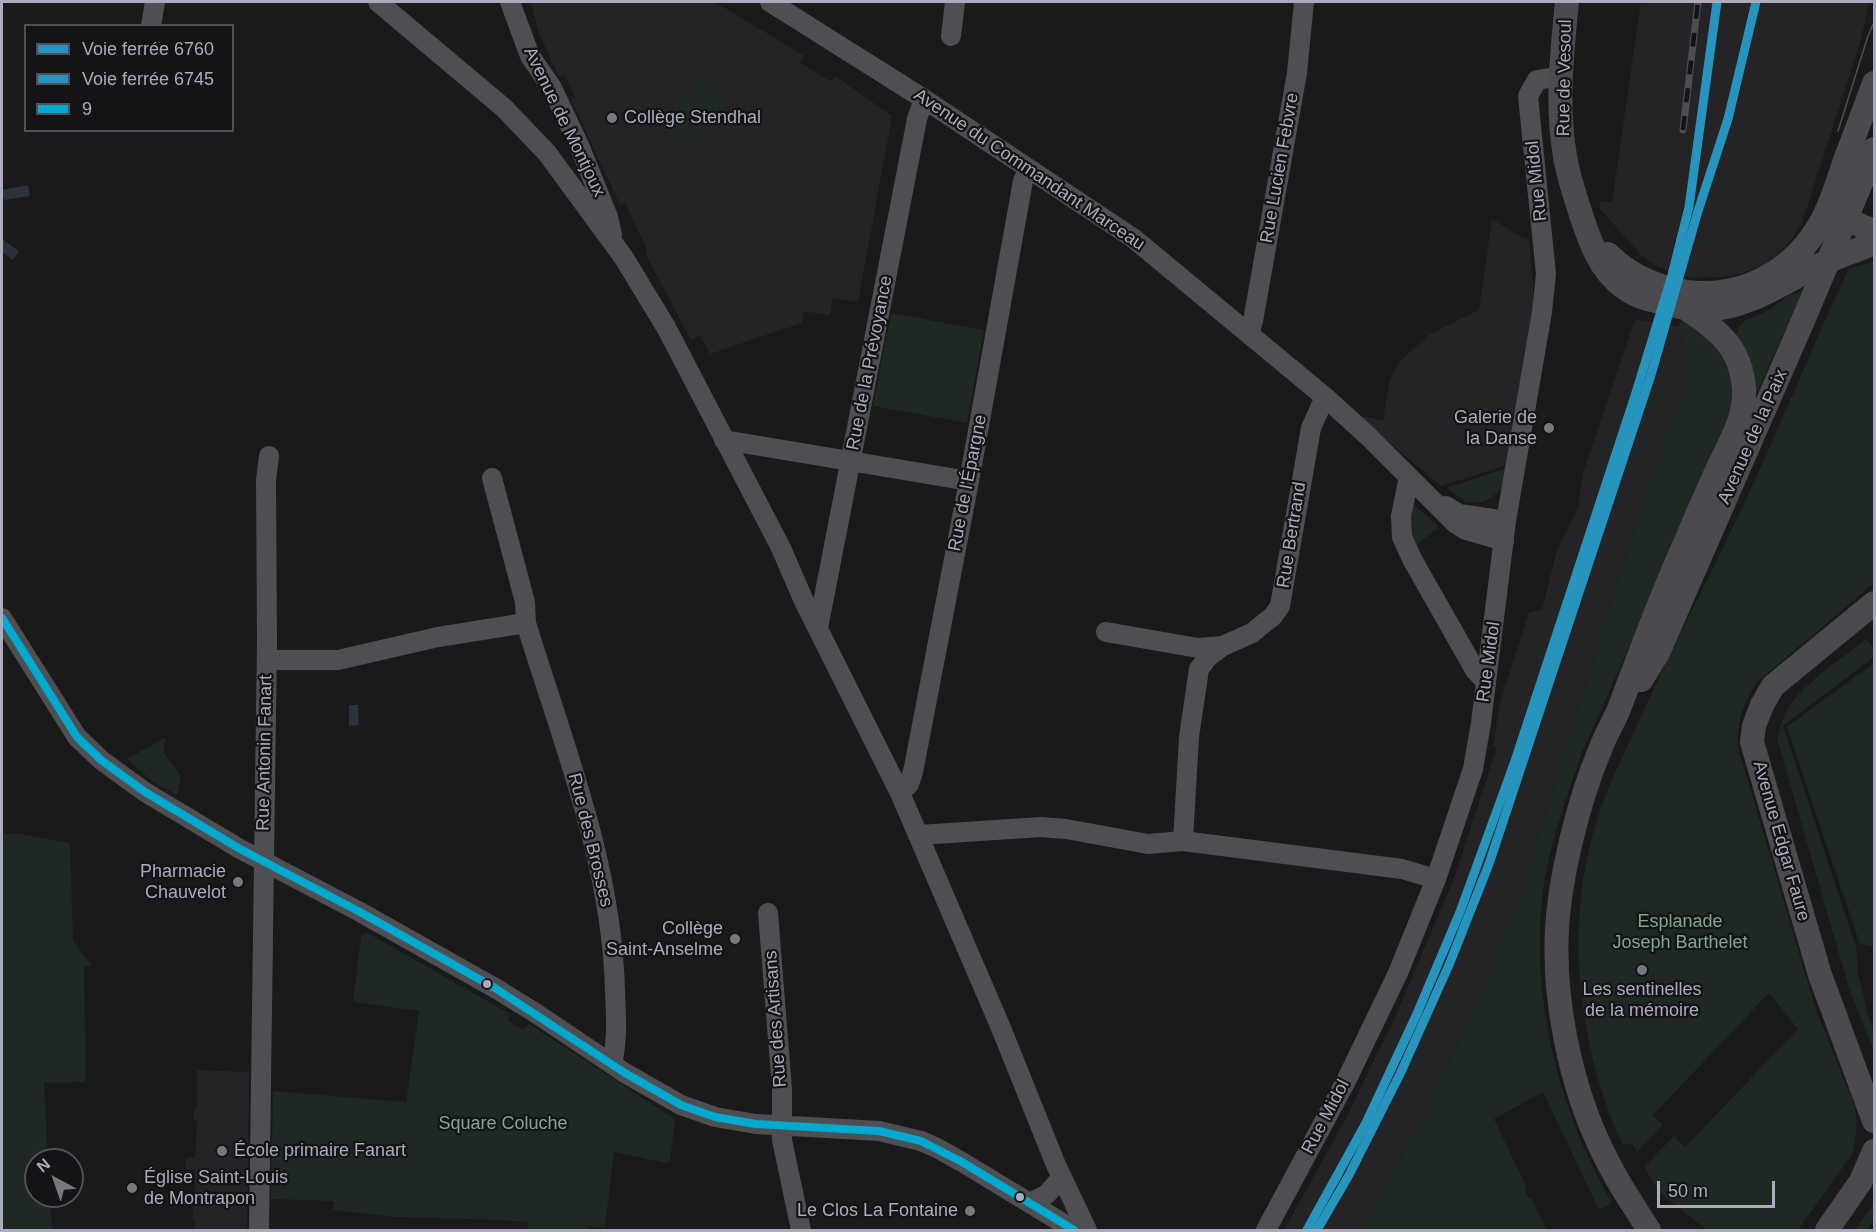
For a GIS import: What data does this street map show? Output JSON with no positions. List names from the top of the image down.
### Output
{
  "streets": {
    "main road": ["Rue de Vesoul", "Avenue de la Paix", "Avenue Edgar Faure"],
    "street": [
      "Avenue de Montjoux",
      "Rue Lucien Febvre",
      "Avenue du Commandant Marceau",
      "Rue Midol",
      "Rue de la Prévoyance",
      "Rue de l'Épargne",
      "Rue Bertrand",
      "Rue Antonin Fanart",
      "Rue des Brosses",
      "Rue des Artisans"
    ]
  },
  "crossings": [
    ["Rue de Vesoul", "Rue Midol"],
    ["Rue de Vesoul", "Avenue de la Paix"],
    ["Rue Lucien Febvre", "Avenue du Commandant Marceau"],
    ["Avenue du Commandant Marceau", "Rue Midol"],
    ["Avenue du Commandant Marceau", "Rue de la Prévoyance"],
    ["Avenue du Commandant Marceau", "Rue de l'Épargne"],
    ["Avenue du Commandant Marceau", "Rue Bertrand"]
  ],
  "parks": ["Esplanade Joseph Barthelet", "Square Coluche"],
  "places": [
    "Collège Stendhal",
    "Galerie de la Danse",
    "Pharmacie Chauvelot",
    "Collège Saint-Anselme",
    "Les sentinelles de la mémoire",
    "École primaire Fanart",
    "Église Saint-Louis de Montrapon",
    "Le Clos La Fontaine"
  ],
  "lines": ["rail line 6760", "rail line 6745", "transit line 9"],
  "legend": ["Voie ferrée 6760", "Voie ferrée 6745", "9"],
  "scale_bar": "50 m",
  "north": "top left"
}
